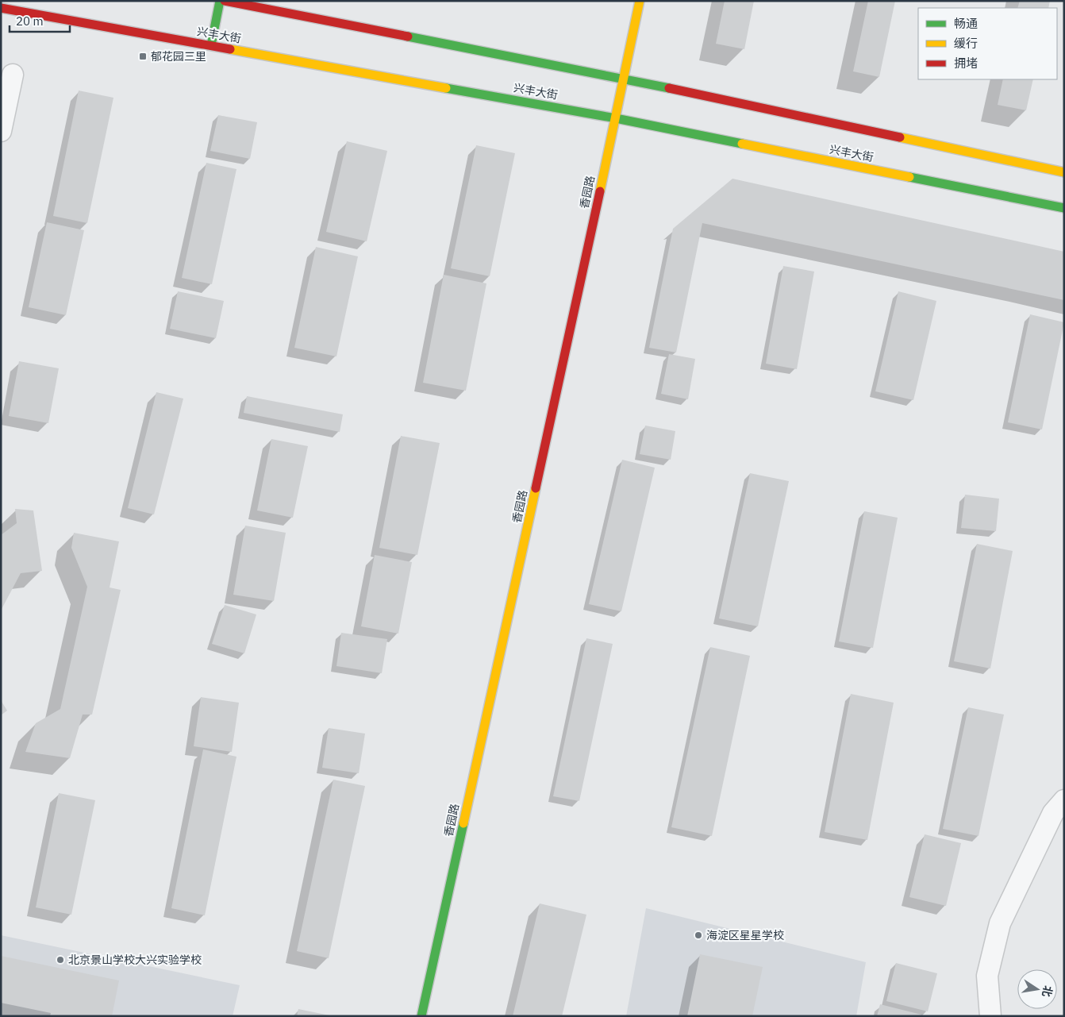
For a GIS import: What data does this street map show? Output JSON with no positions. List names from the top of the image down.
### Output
{
  "streets": {
    "main road": ["兴丰大街", "香园路"]
  },
  "crossings": [
    ["兴丰大街", "香园路"]
  ],
  "places": {
    "transit": ["郁花园三里"],
    "other": ["海淀区星星学校", "北京景山学校大兴实验学校"]
  },
  "legend": ["畅通", "缓行", "拥堵"],
  "scale_bar": "20 m",
  "north": "right"
}
